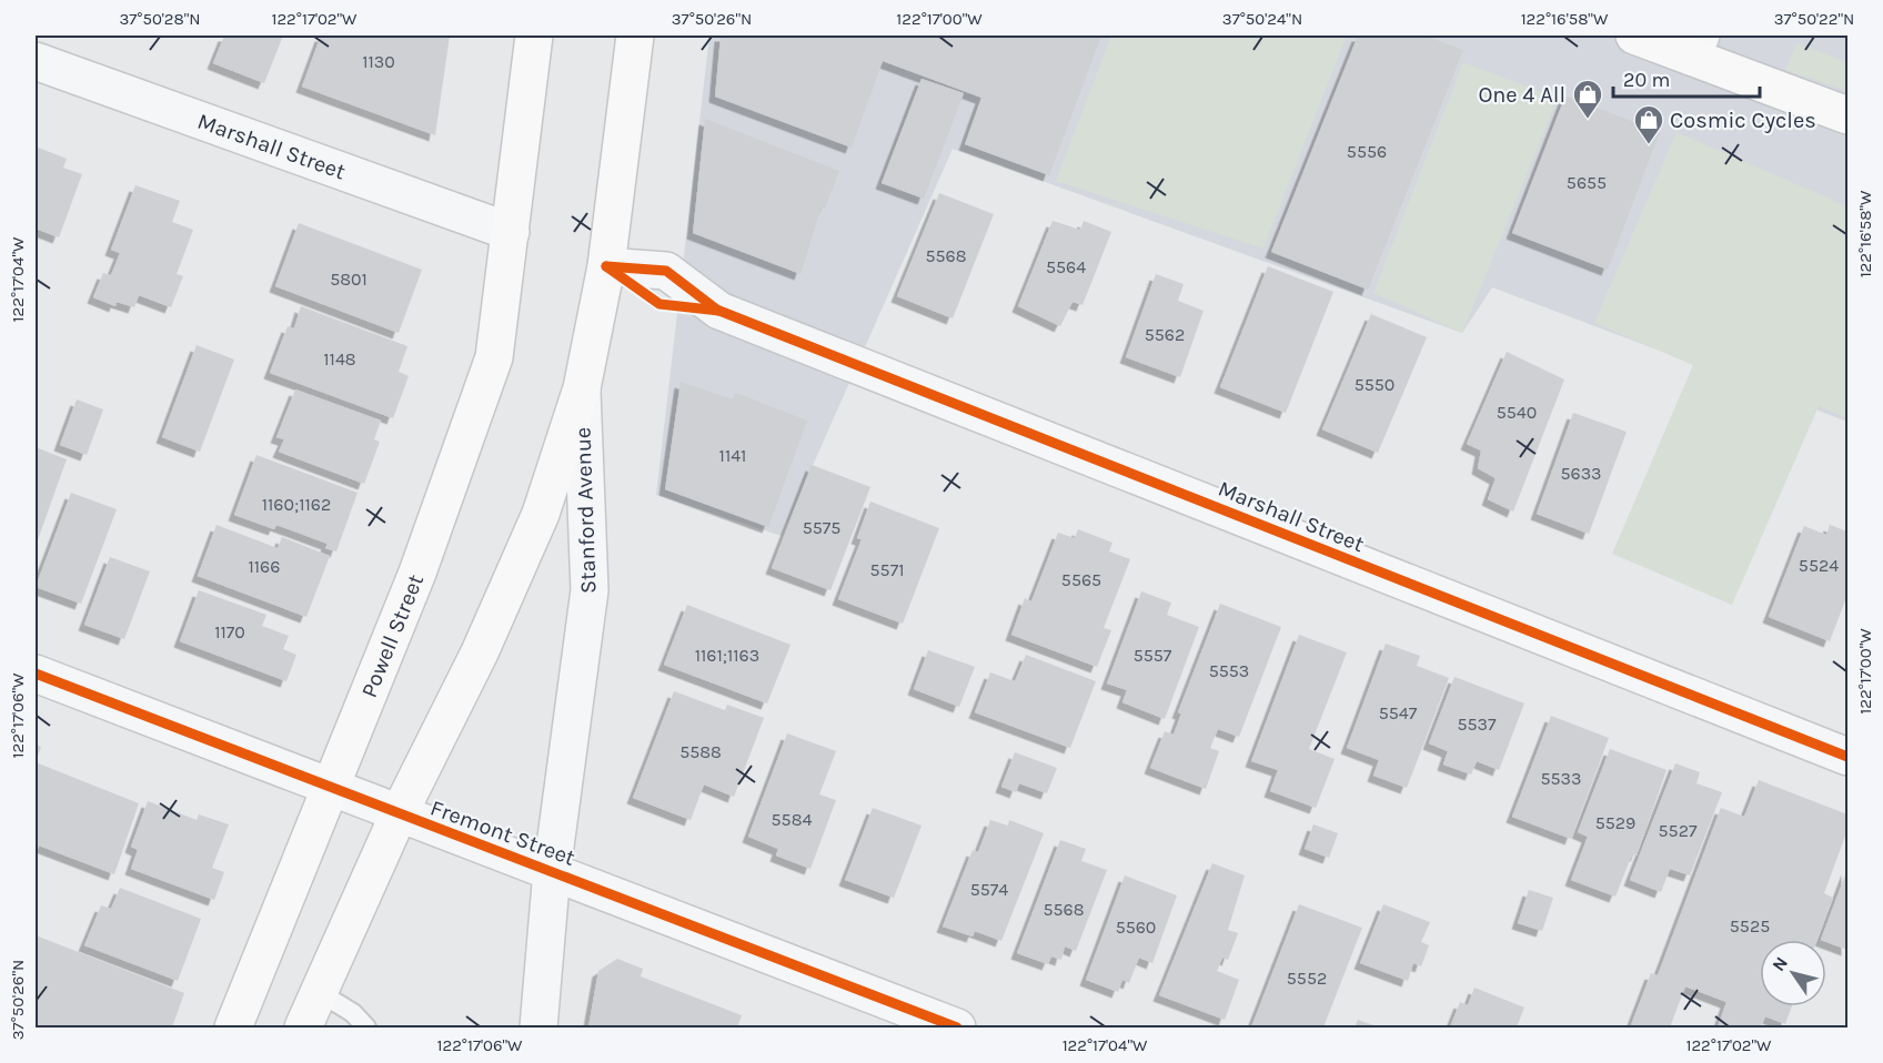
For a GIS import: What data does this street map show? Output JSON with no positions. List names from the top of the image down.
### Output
{
  "streets": {
    "main road": ["Stanford Avenue", "Powell Street"],
    "street": ["Marshall Street", "Fremont Street"]
  },
  "crossings": [
    ["Marshall Street", "Stanford Avenue"],
    ["Marshall Street", "Powell Street"],
    ["Stanford Avenue", "Fremont Street"],
    ["Powell Street", "Fremont Street"]
  ],
  "places": {
    "shop": ["One 4 All", "Cosmic Cycles"]
  },
  "house_numbers": [
    "1130",
    "5556",
    "5655",
    "5568",
    "5564",
    "5801",
    "5562",
    "1148",
    "5550",
    "5540",
    "1141",
    "5633",
    "1160;1162",
    "5575",
    "5524",
    "1166",
    "5571",
    "5565",
    "1170",
    "1161;1163",
    "5557",
    "5553",
    "5547",
    "5537",
    "5588",
    "5533",
    "5584",
    "5529",
    "5527",
    "5574",
    "5568",
    "5525",
    "5560",
    "5552"
  ],
  "scale_bar": "20 m",
  "north": "top left",
  "coordinates": [
    "37°50'28\"N",
    "122°17'02\"W",
    "37°50'26\"N",
    "122°17'00\"W",
    "37°50'24\"N",
    "122°16'58\"W",
    "37°50'22\"N",
    "122°17'04\"W",
    "122°17'06\"W"
  ]
}
